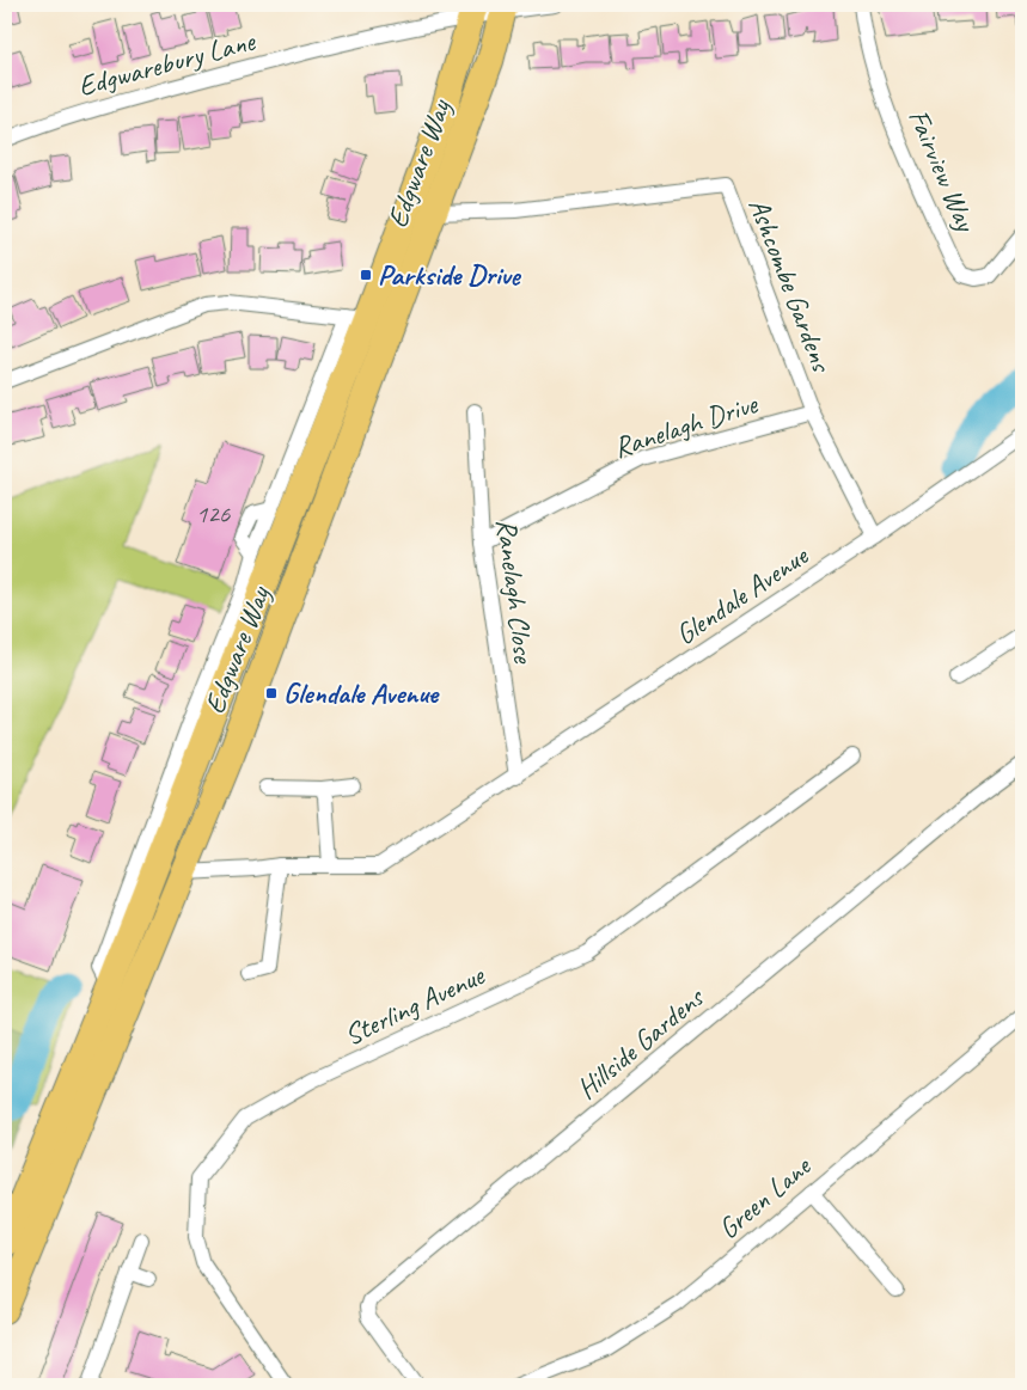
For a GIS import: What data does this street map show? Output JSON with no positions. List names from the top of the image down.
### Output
{
  "streets": {
    "highway": ["Edgware Way"],
    "street": [
      "Edgwarebury Lane",
      "Fairview Way",
      "Ashcombe Gardens",
      "Ranelagh Drive",
      "Ranelagh Close",
      "Glendale Avenue",
      "Sterling Avenue",
      "Hillside Gardens",
      "Green Lane"
    ]
  },
  "crossings": [
    ["Edgwarebury Lane", "Edgware Way"],
    ["Edgware Way", "Ashcombe Gardens"],
    ["Edgware Way", "Glendale Avenue"],
    ["Ashcombe Gardens", "Ranelagh Drive"],
    ["Ashcombe Gardens", "Glendale Avenue"],
    ["Ranelagh Drive", "Ranelagh Close"],
    ["Ranelagh Close", "Glendale Avenue"]
  ],
  "places": {
    "transit": ["Parkside Drive", "Glendale Avenue"]
  },
  "house_numbers": ["126"]
}
